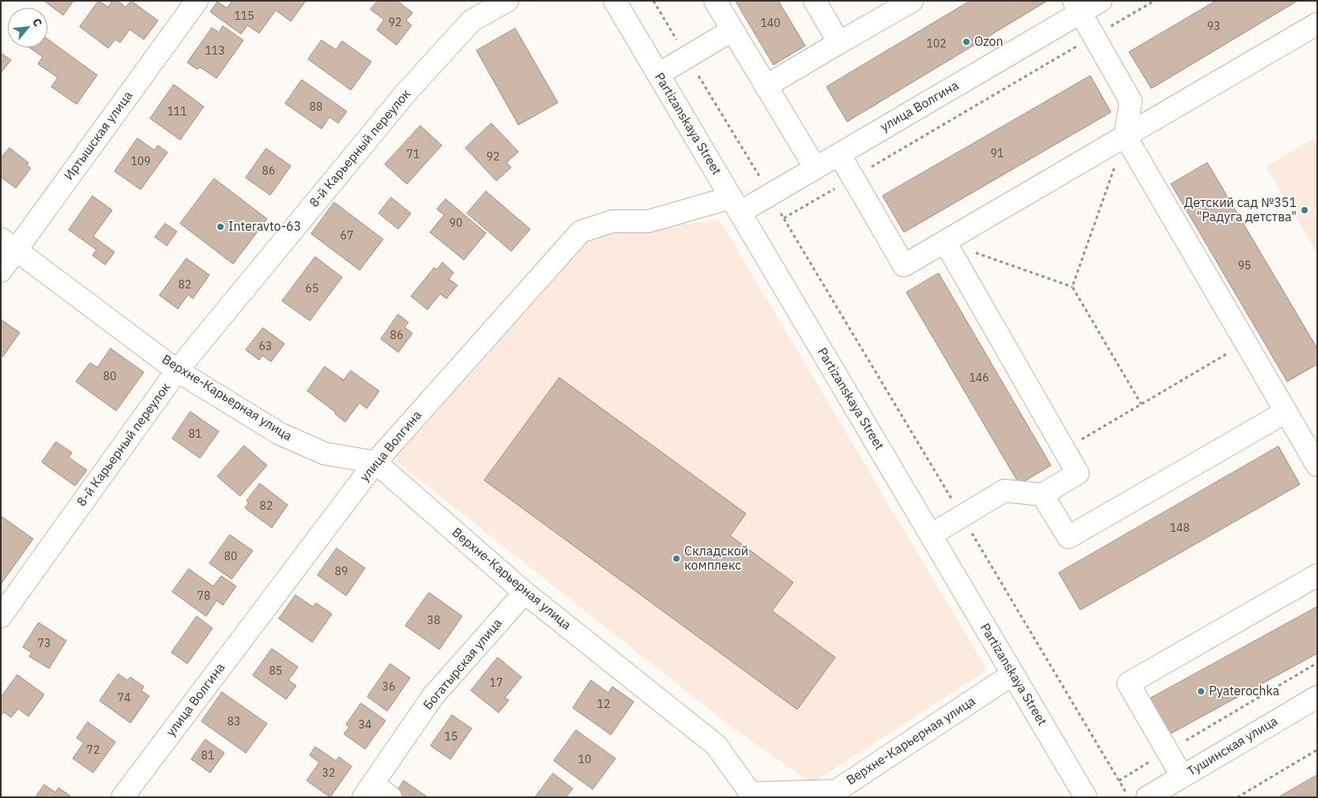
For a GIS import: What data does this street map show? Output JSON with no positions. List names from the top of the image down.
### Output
{
  "streets": {
    "street": [
      "улица Волгина",
      "Partizanskaya Street",
      "Иртышская улица",
      "8-й Карьерный переулок",
      "Верхне-Карьерная улица",
      "Богатырская улица",
      "Тушинская улица"
    ]
  },
  "crossings": [
    ["улица Волгина", "Partizanskaya Street"],
    ["улица Волгина", "Верхне-Карьерная улица"],
    ["Partizanskaya Street", "Верхне-Карьерная улица"],
    ["Иртышская улица", "Верхне-Карьерная улица"],
    ["8-й Карьерный переулок", "Верхне-Карьерная улица"],
    ["Верхне-Карьерная улица", "Богатырская улица"]
  ],
  "places": [
    "Ozon",
    "Детский сад №351 \"Радуга детства\"",
    "Interavto-63",
    "Складской комплекс",
    "Pyaterochka"
  ],
  "house_numbers": [
    "115",
    "92",
    "140",
    "93",
    "102",
    "113",
    "88",
    "111",
    "91",
    "71",
    "92",
    "109",
    "86",
    "90",
    "67",
    "95",
    "82",
    "65",
    "86",
    "63",
    "80",
    "146",
    "81",
    "82",
    "148",
    "80",
    "89",
    "78",
    "38",
    "73",
    "85",
    "17",
    "36",
    "74",
    "12",
    "83",
    "34",
    "15",
    "72",
    "81",
    "10",
    "32"
  ],
  "north": "top right"
}
